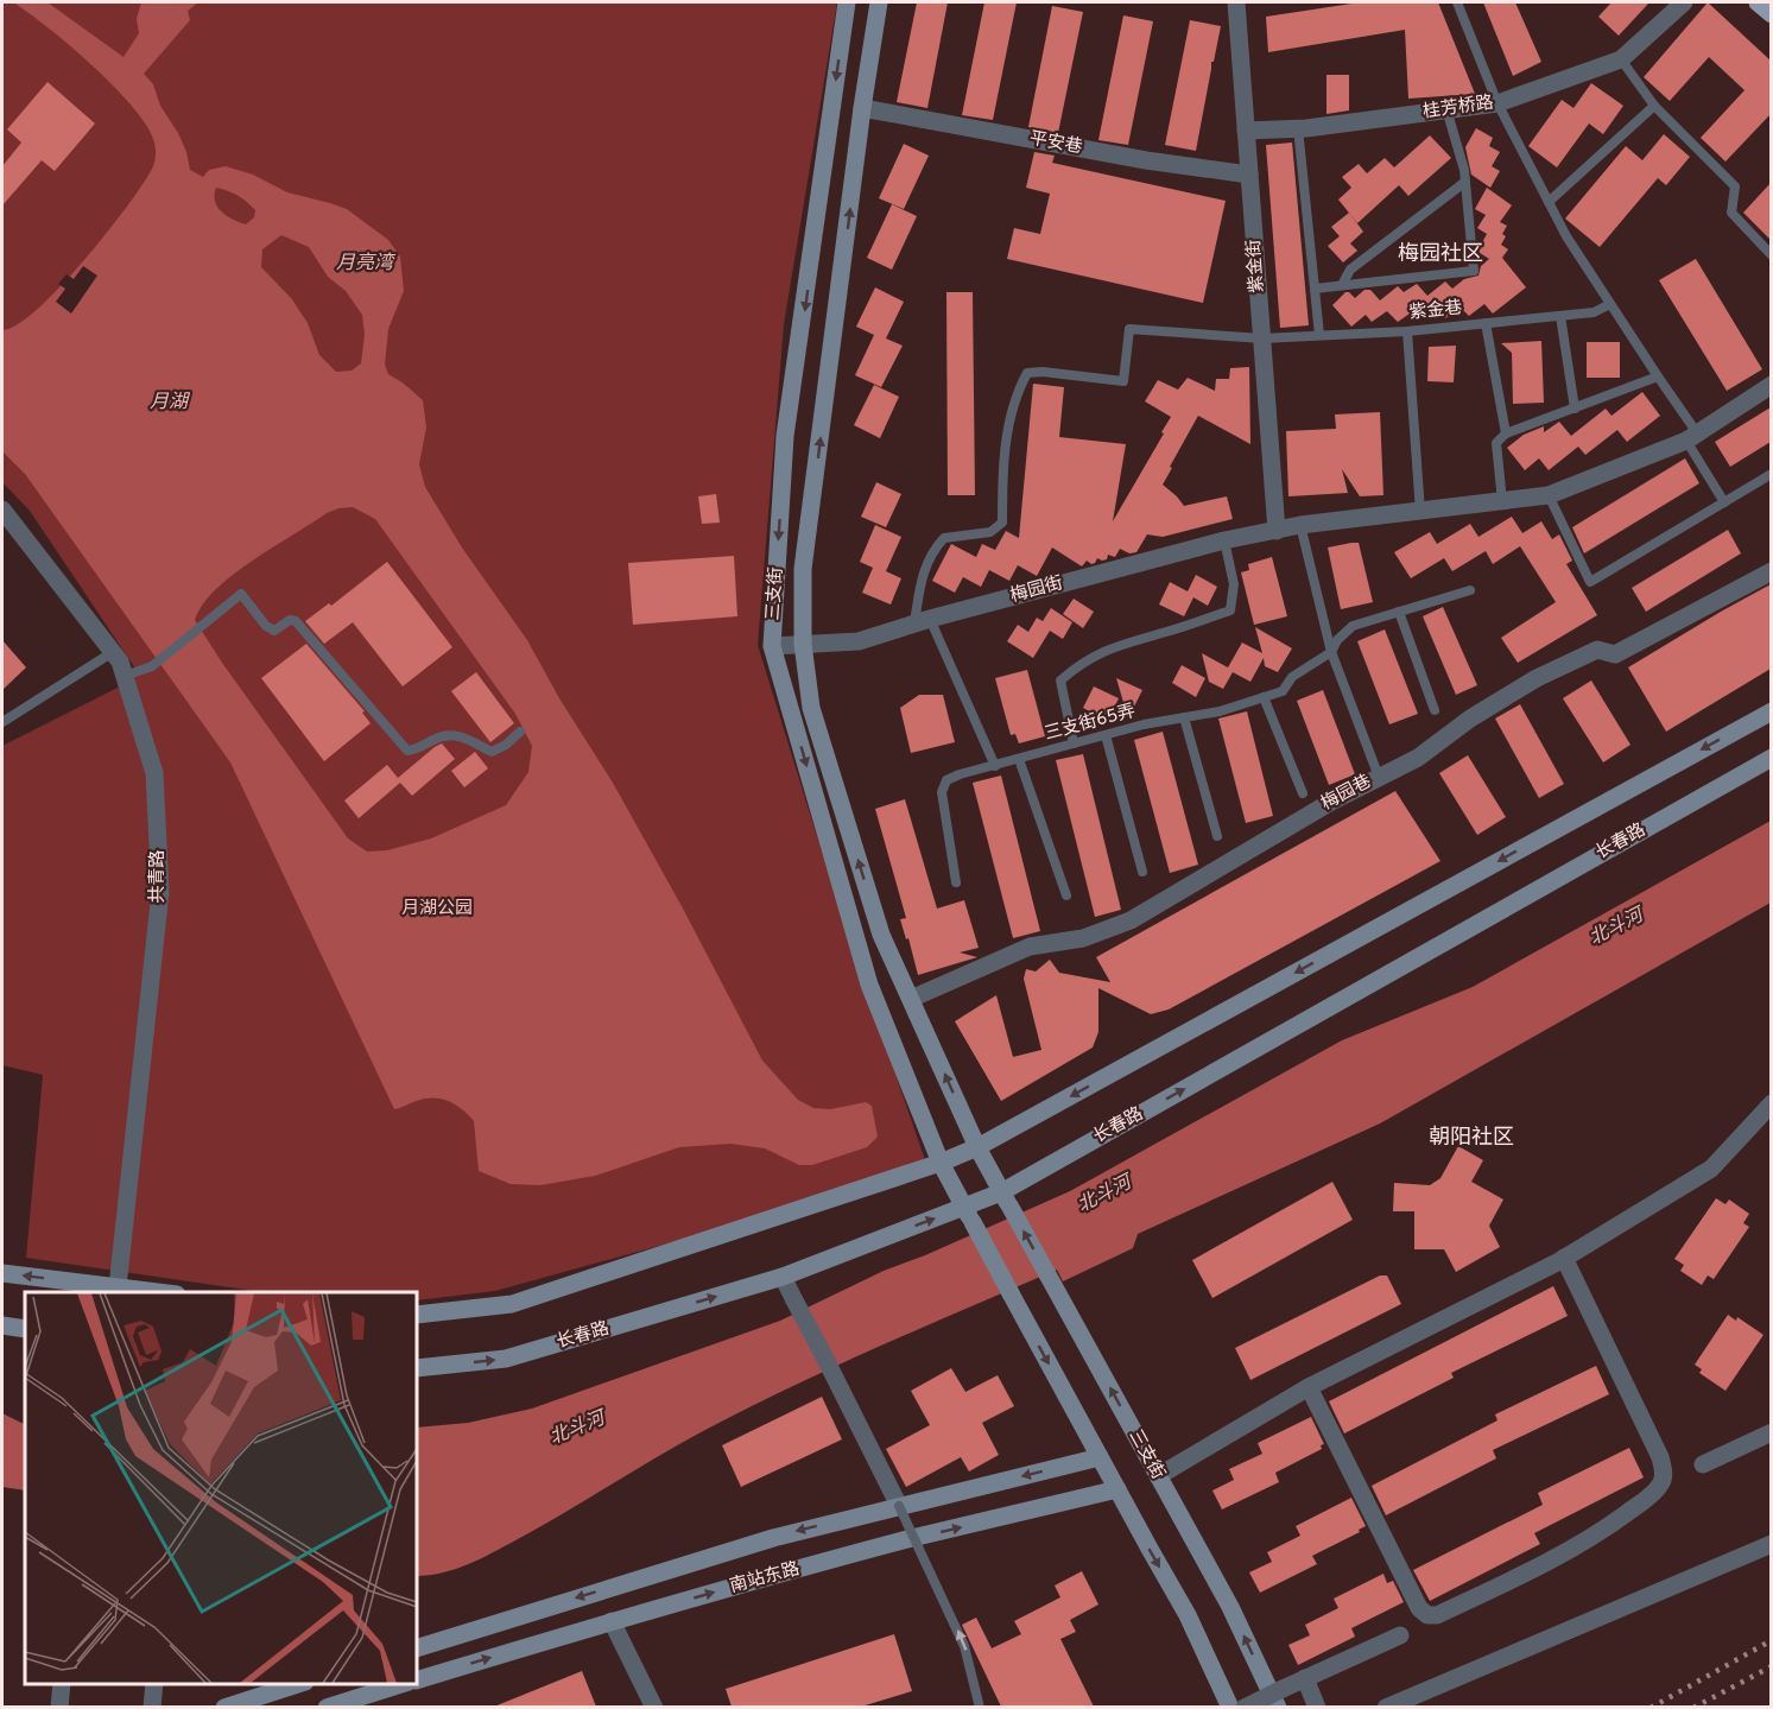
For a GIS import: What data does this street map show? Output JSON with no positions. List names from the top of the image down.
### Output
{
  "streets": {
    "main road": ["三支街", "长春路", "南站东路"],
    "street": [
      "桂芳桥路",
      "平安巷",
      "紫金街",
      "梅园街",
      "梅园巷",
      "共青路"
    ],
    "lane": ["紫金巷", "三支街65弄"]
  },
  "crossings": [
    ["桂芳桥路", "紫金街"],
    ["平安巷", "紫金街"],
    ["平安巷", "三支街"],
    ["紫金街", "紫金巷"],
    ["紫金街", "梅园街"],
    ["紫金巷", "梅园街"],
    ["梅园街", "三支街"],
    ["三支街", "梅园巷"],
    ["三支街", "长春路"]
  ],
  "districts": ["梅园社区", "朝阳社区"],
  "water": ["月亮湾", "月湖", "北斗河"],
  "parks": ["月湖公园"]
}
